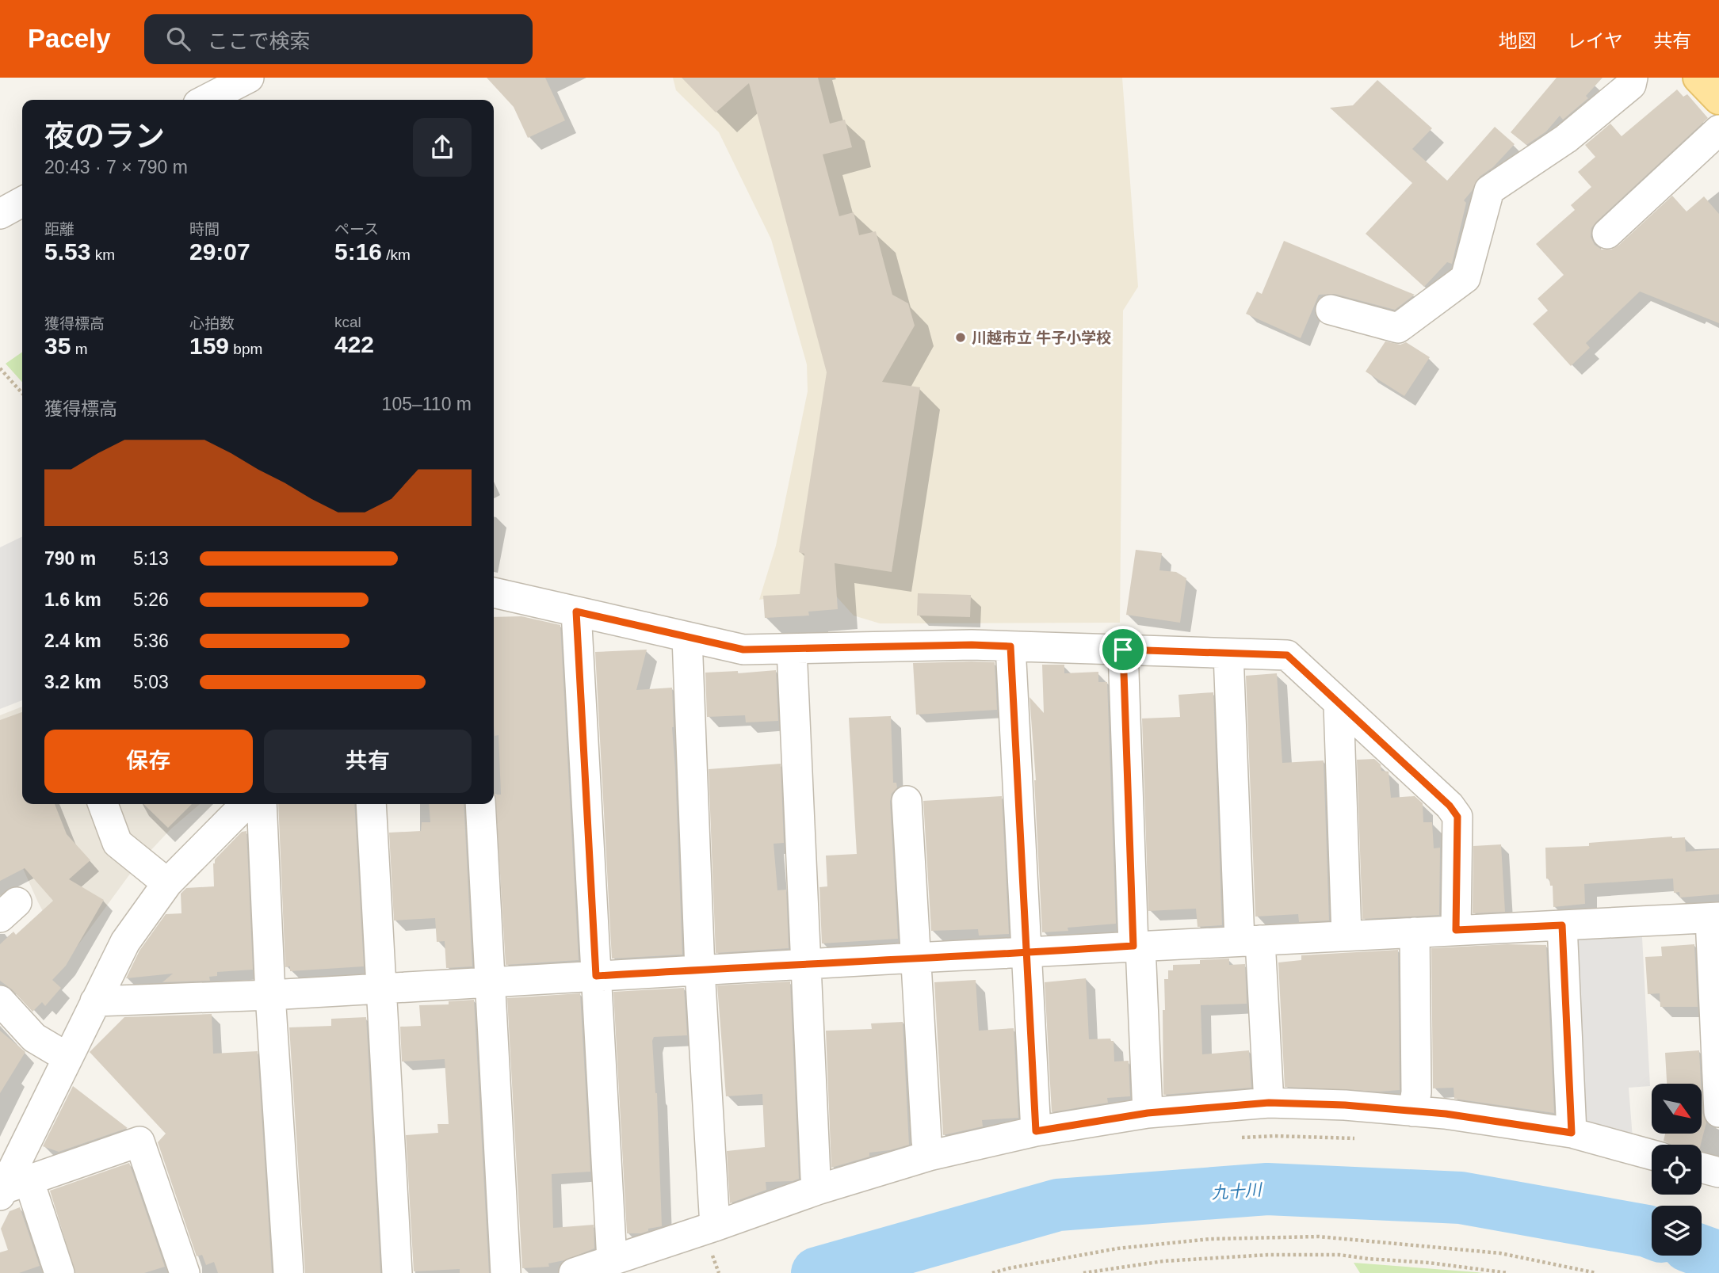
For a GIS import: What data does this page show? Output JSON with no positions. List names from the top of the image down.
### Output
{
  "water": ["九十川"],
  "places": ["川越市立 牛子小学校"],
  "north": "bottom right",
  "page": {
    "header": "Pacely",
    "search": "ここで検索",
    "nav": ["地図", "レイヤ", "共有"],
    "heading": ["夜のラン", "20:43 · 7 × 790 m"],
    "stats": [
      ["距離", "5.53 km"],
      ["時間", "29:07"],
      ["ペース", "5:16 /km"],
      ["獲得標高", "35 m"],
      ["心拍数", "159 bpm"],
      ["kcal", "422"]
    ],
    "chart": ["獲得標高", "105–110 m"],
    "list": [
      {
        "name": "790 m",
        "note": "5:13"
      },
      {
        "name": "1.6 km",
        "note": "5:26"
      },
      {
        "name": "2.4 km",
        "note": "5:36"
      },
      {
        "name": "3.2 km",
        "note": "5:03"
      }
    ],
    "buttons": ["保存", "共有"]
  }
}
